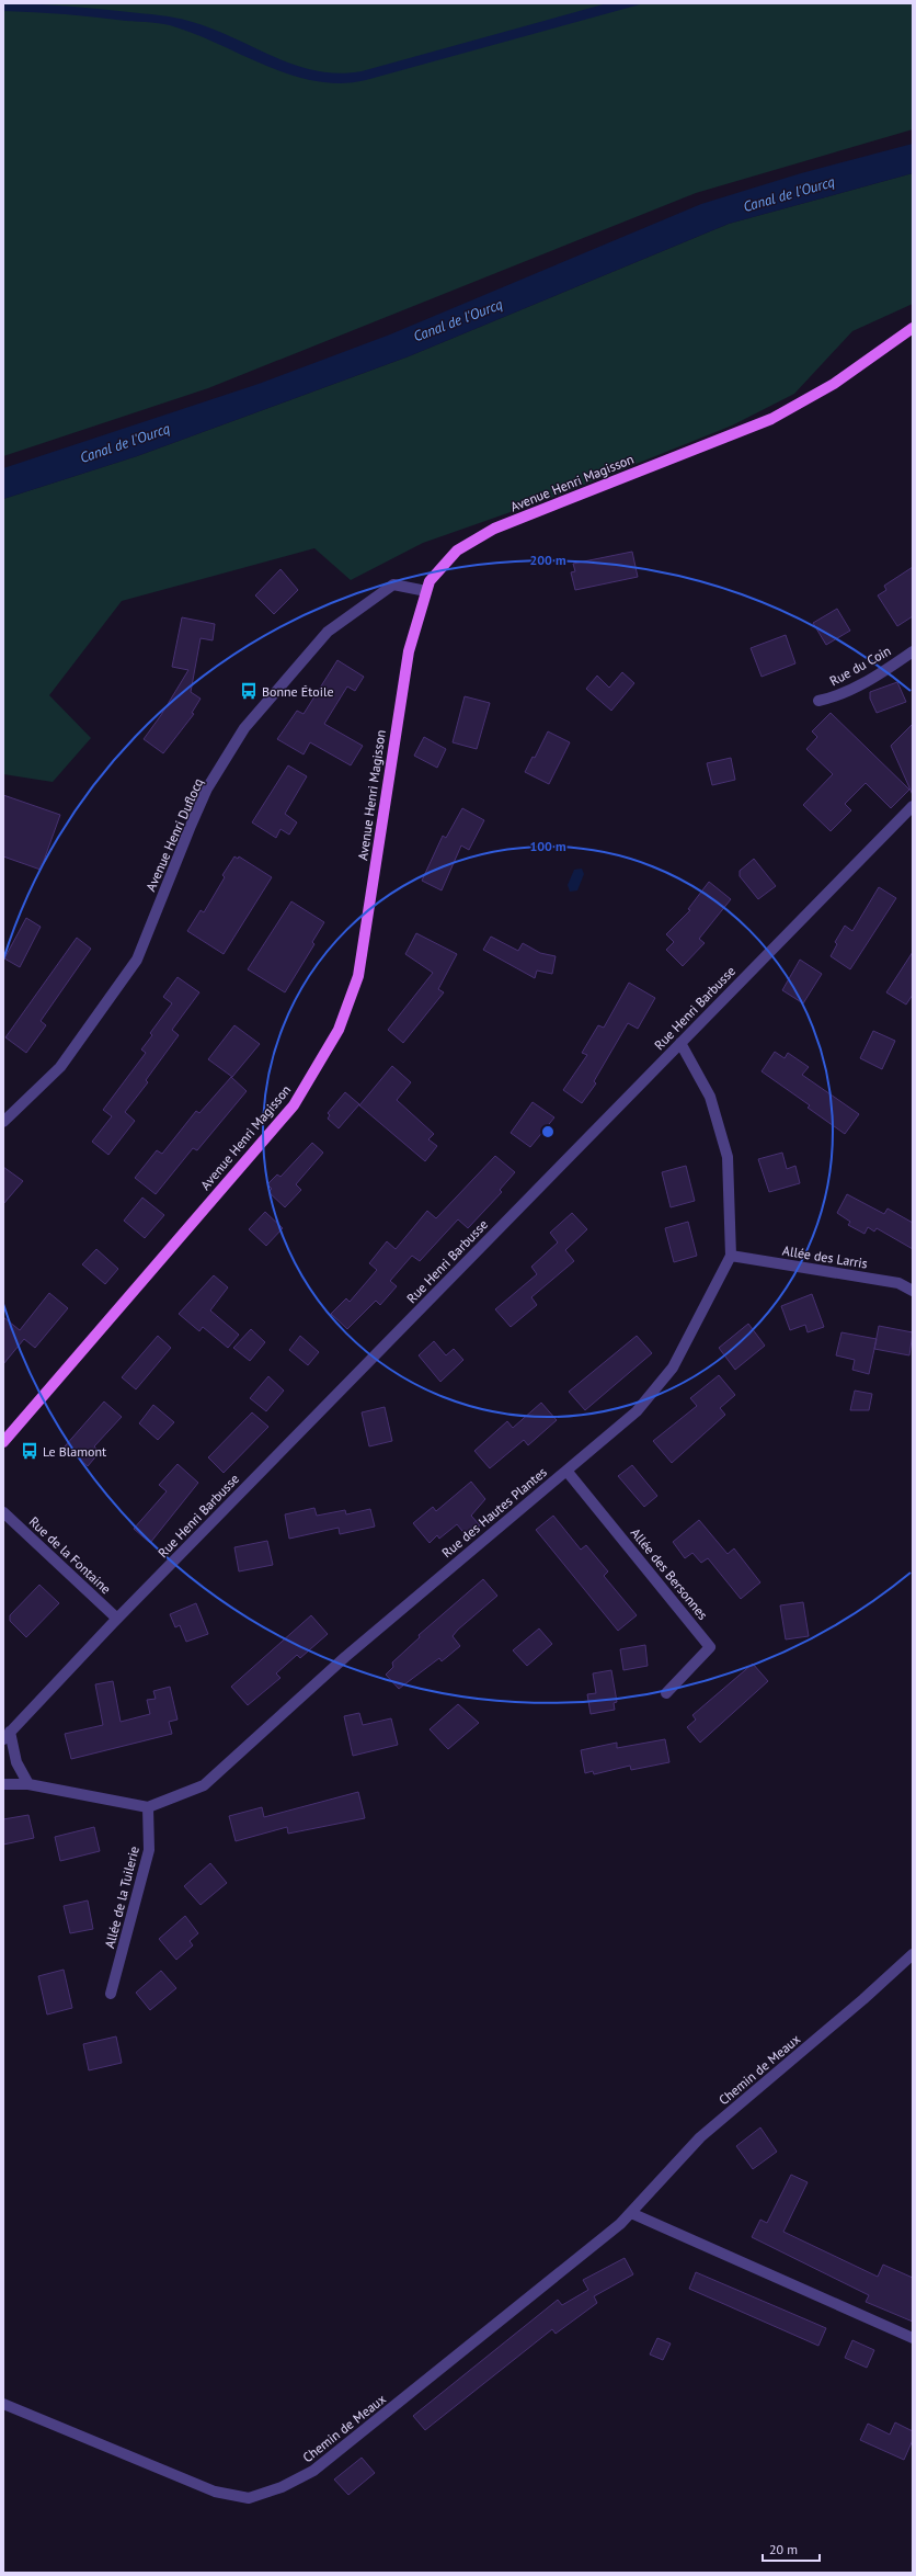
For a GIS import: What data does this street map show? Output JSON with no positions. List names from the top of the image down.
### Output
{
  "streets": {
    "main road": ["Avenue Henri Magisson"],
    "street": [
      "Rue du Coin",
      "Avenue Henri Duflocq",
      "Rue Henri Barbusse",
      "Allée des Larris",
      "Rue des Hautes Plantes",
      "Rue de la Fontaine",
      "Allée des Bersonnes",
      "Allée de la Tuilerie",
      "Chemin de Meaux"
    ]
  },
  "crossings": [
    ["Avenue Henri Magisson", "Avenue Henri Duflocq"],
    ["Rue Henri Barbusse", "Rue des Hautes Plantes"],
    ["Rue Henri Barbusse", "Rue de la Fontaine"],
    ["Allée des Larris", "Rue des Hautes Plantes"],
    ["Rue des Hautes Plantes", "Allée des Bersonnes"],
    ["Rue des Hautes Plantes", "Allée de la Tuilerie"]
  ],
  "water": ["Canal de l'Ourcq"],
  "places": {
    "bus stop": ["Bonne Étoile", "Le Blamont"]
  },
  "scale_bar": "20 m",
  "rings": ["200 m", "100 m"]
}
